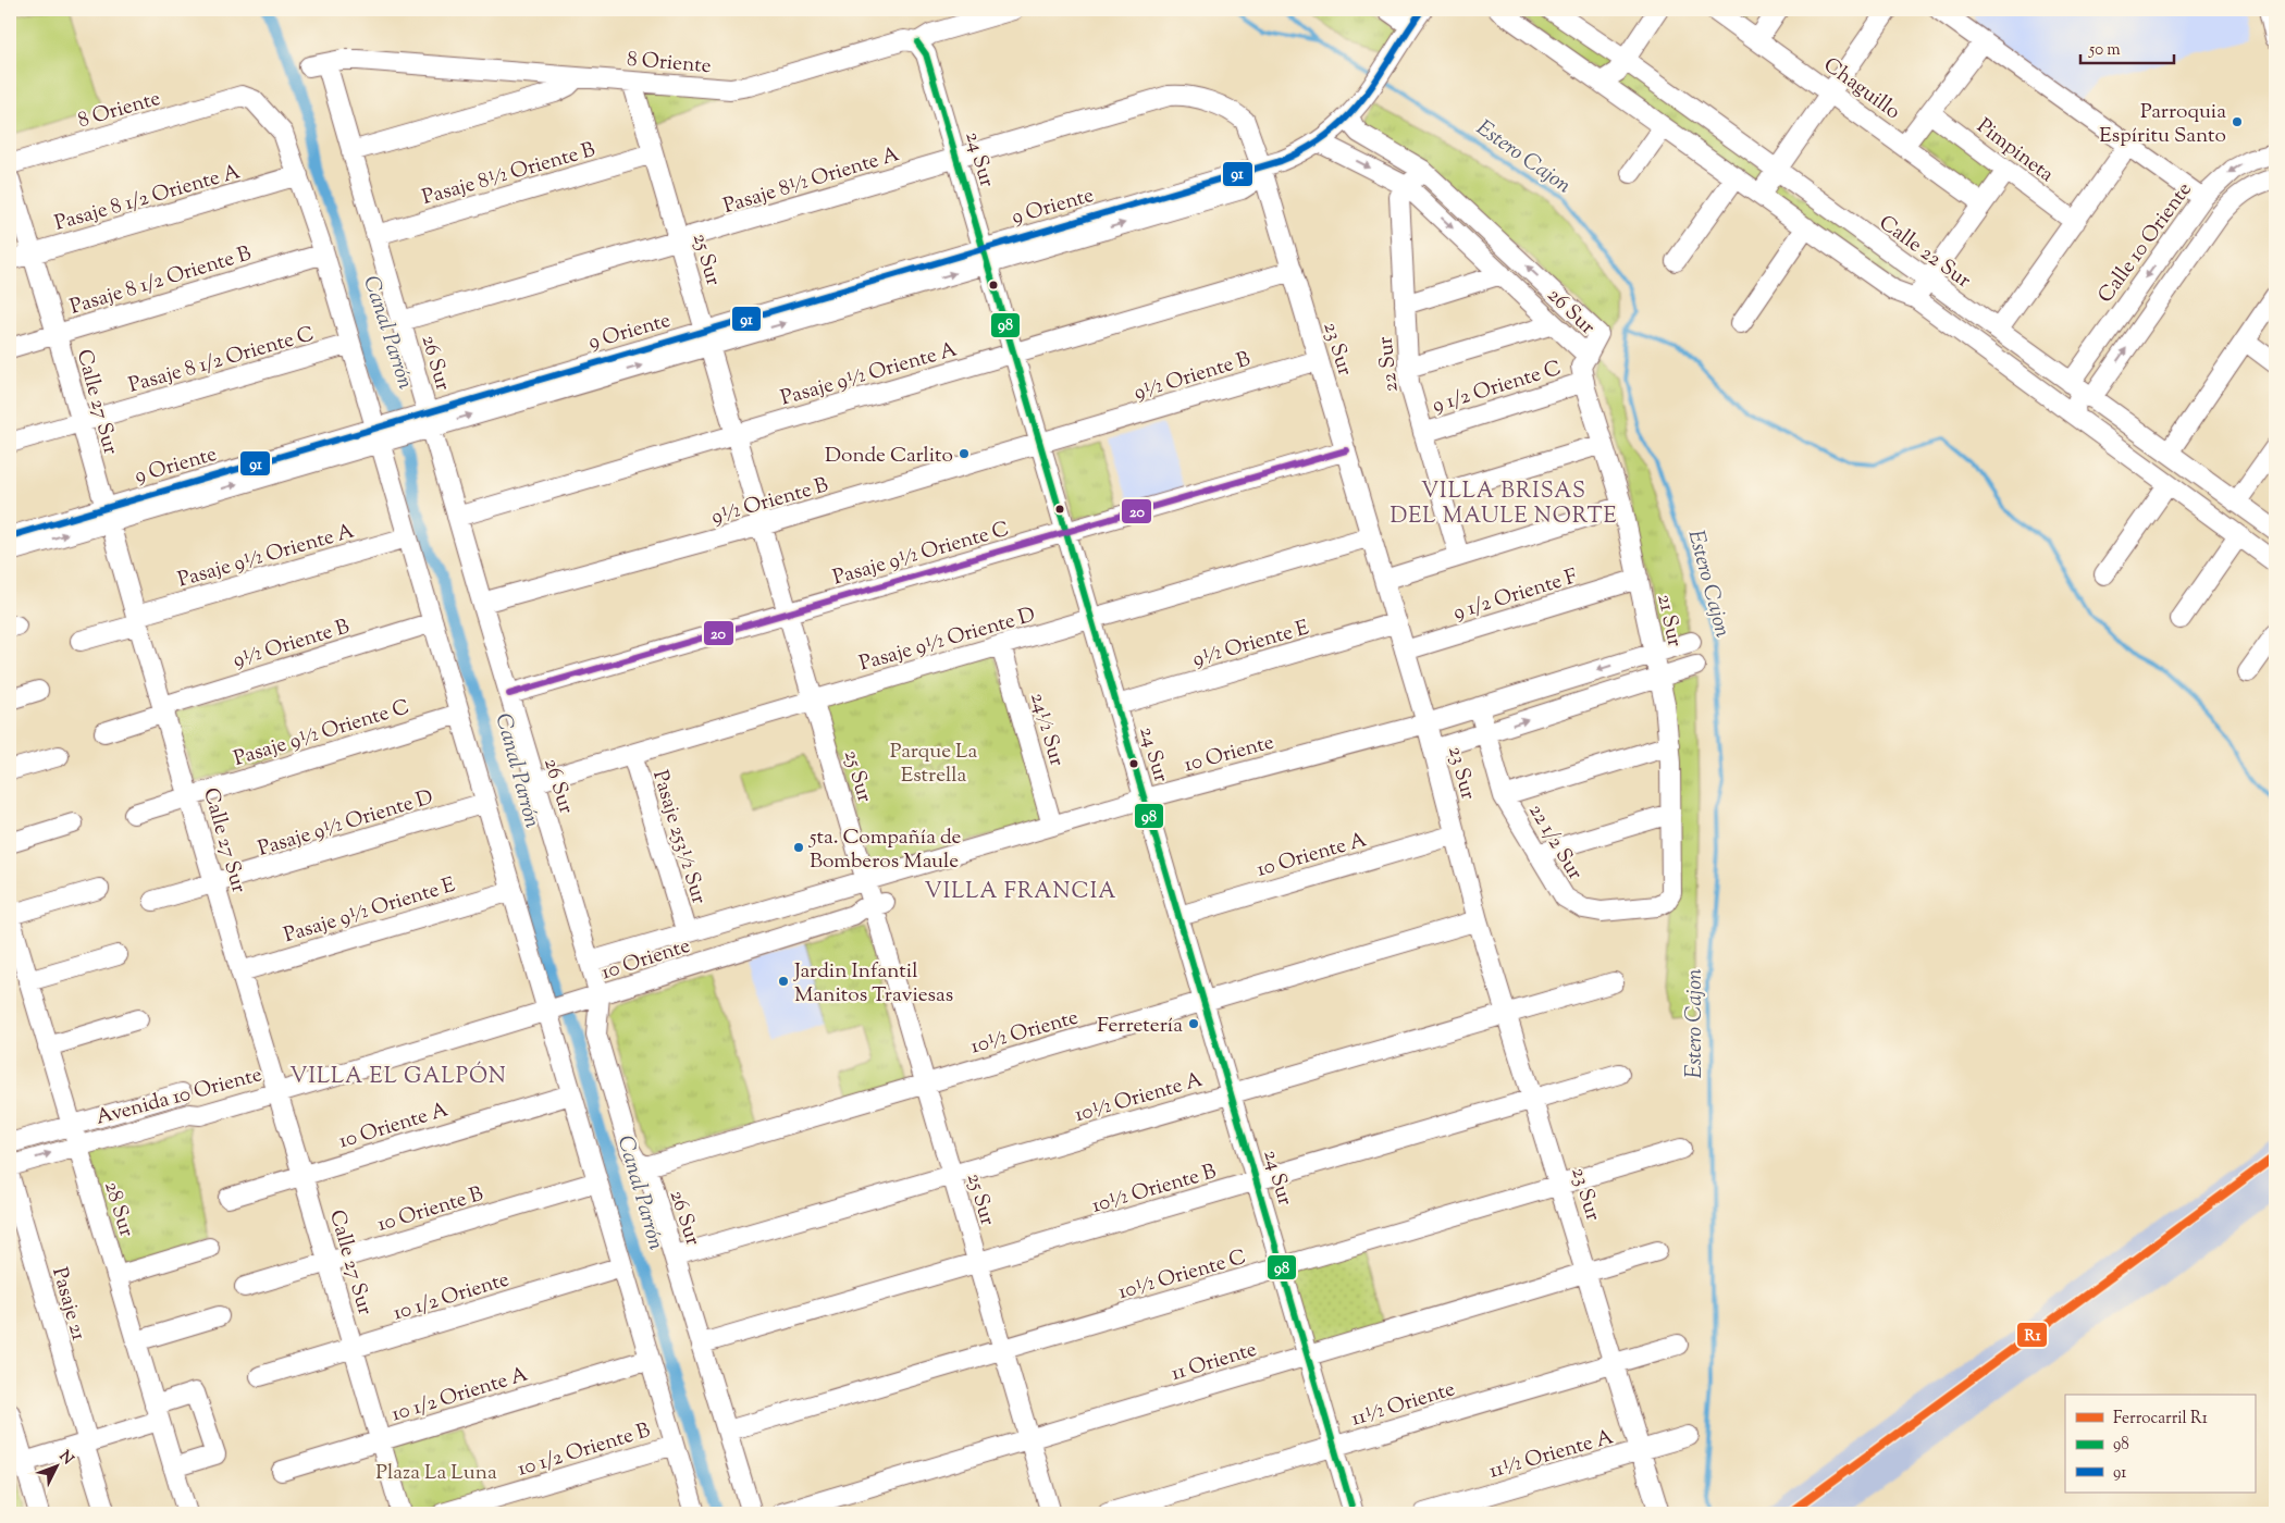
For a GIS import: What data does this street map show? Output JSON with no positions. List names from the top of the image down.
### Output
{
  "streets": {
    "street": [
      "8 Oriente",
      "Chaguillo",
      "Pimpineta",
      "24 Sur",
      "Pasaje 8½ Oriente B",
      "Pasaje 8½ Oriente A",
      "Pasaje 8 1/2 Oriente A",
      "9 Oriente",
      "Calle 10 Oriente",
      "Calle 22 Sur",
      "25 Sur",
      "Pasaje 8 1/2 Oriente B",
      "26 Sur",
      "23 Sur",
      "Pasaje 8 1/2 Oriente C",
      "22 Sur",
      "Pasaje 9½ Oriente A",
      "9½ Oriente B",
      "9 1/2 Oriente C",
      "Calle 27 Sur",
      "Pasaje 9½ Oriente C",
      "9 1/2 Oriente F",
      "21 Sur",
      "Pasaje 9½ Oriente D",
      "9½ Oriente E",
      "24½ Sur",
      "10 Oriente",
      "Pasaje 253½ Sur",
      "22 1/2 Sur",
      "10 Oriente A",
      "Pasaje 9½ Oriente E",
      "10½ Oriente",
      "Avenida 10 Oriente",
      "10½ Oriente A",
      "10½ Oriente B",
      "10 Oriente B",
      "28 Sur",
      "10½ Oriente C",
      "10 1/2 Oriente",
      "Pasaje 21",
      "11 Oriente",
      "10 1/2 Oriente A",
      "11½ Oriente",
      "10 1/2 Oriente B",
      "11½ Oriente A"
    ]
  },
  "crossings": [
    ["8 Oriente", "24 Sur"],
    ["8 Oriente", "Pasaje 8 1/2 Oriente A"],
    ["8 Oriente", "25 Sur"],
    ["8 Oriente", "26 Sur"],
    ["24 Sur", "Pasaje 8½ Oriente A"],
    ["24 Sur", "9 Oriente"],
    ["24 Sur", "Pasaje 9½ Oriente A"],
    ["24 Sur", "9½ Oriente B"],
    ["24 Sur", "Pasaje 9½ Oriente C"],
    ["24 Sur", "Pasaje 9½ Oriente D"],
    ["24 Sur", "9½ Oriente E"],
    ["24 Sur", "10 Oriente"],
    ["24 Sur", "10 Oriente A"],
    ["24 Sur", "10½ Oriente"],
    ["24 Sur", "10½ Oriente A"],
    ["24 Sur", "10½ Oriente B"],
    ["24 Sur", "10½ Oriente C"],
    ["24 Sur", "11 Oriente"],
    ["24 Sur", "11½ Oriente"],
    ["Pasaje 8½ Oriente B", "25 Sur"],
    ["Pasaje 8½ Oriente B", "26 Sur"],
    ["Pasaje 8½ Oriente A", "25 Sur"],
    ["Pasaje 8½ Oriente A", "26 Sur"],
    ["Pasaje 8½ Oriente A", "23 Sur"],
    ["Pasaje 8 1/2 Oriente A", "Calle 27 Sur"],
    ["9 Oriente", "25 Sur"],
    ["9 Oriente", "26 Sur"],
    ["9 Oriente", "23 Sur"],
    ["9 Oriente", "Calle 27 Sur"],
    ["Calle 10 Oriente", "Calle 22 Sur"],
    ["25 Sur", "Pasaje 9½ Oriente A"],
    ["25 Sur", "9½ Oriente B"],
    ["25 Sur", "Pasaje 9½ Oriente C"],
    ["25 Sur", "Pasaje 9½ Oriente D"],
    ["25 Sur", "10 Oriente"],
    ["25 Sur", "10½ Oriente"],
    ["25 Sur", "10½ Oriente A"],
    ["25 Sur", "10½ Oriente B"],
    ["25 Sur", "10½ Oriente C"],
    ["25 Sur", "11 Oriente"],
    ["Pasaje 8 1/2 Oriente B", "Calle 27 Sur"],
    ["26 Sur", "22 Sur"],
    ["26 Sur", "Pasaje 9½ Oriente A"],
    ["26 Sur", "9½ Oriente B"],
    ["26 Sur", "Pasaje 9½ Oriente C"],
    ["26 Sur", "21 Sur"],
    ["26 Sur", "Pasaje 9½ Oriente D"],
    ["26 Sur", "10 Oriente"],
    ["26 Sur", "10½ Oriente"],
    ["26 Sur", "10½ Oriente A"],
    ["26 Sur", "10½ Oriente B"],
    ["26 Sur", "10½ Oriente C"],
    ["23 Sur", "Pasaje 9½ Oriente A"],
    ["23 Sur", "9½ Oriente B"],
    ["23 Sur", "Pasaje 9½ Oriente C"],
    ["23 Sur", "9 1/2 Oriente F"],
    ["23 Sur", "Pasaje 9½ Oriente D"],
    ["23 Sur", "9½ Oriente E"],
    ["23 Sur", "10 Oriente"],
    ["23 Sur", "10 Oriente A"],
    ["23 Sur", "10½ Oriente"],
    ["23 Sur", "10½ Oriente A"],
    ["23 Sur", "10½ Oriente B"],
    ["23 Sur", "10½ Oriente C"],
    ["23 Sur", "11 Oriente"],
    ["23 Sur", "11½ Oriente"],
    ["23 Sur", "11½ Oriente A"],
    ["Pasaje 8 1/2 Oriente C", "Calle 27 Sur"],
    ["22 Sur", "9 1/2 Oriente C"],
    ["Pasaje 9½ Oriente A", "Calle 27 Sur"],
    ["9½ Oriente B", "Calle 27 Sur"],
    ["9 1/2 Oriente C", "21 Sur"],
    ["Calle 27 Sur", "Pasaje 9½ Oriente C"],
    ["Calle 27 Sur", "Pasaje 9½ Oriente D"],
    ["Calle 27 Sur", "10 Oriente A"],
    ["Calle 27 Sur", "Pasaje 9½ Oriente E"],
    ["Calle 27 Sur", "Avenida 10 Oriente"],
    ["Calle 27 Sur", "10 Oriente B"],
    ["Calle 27 Sur", "10 1/2 Oriente"],
    ["Calle 27 Sur", "10 1/2 Oriente A"],
    ["9 1/2 Oriente F", "21 Sur"],
    ["21 Sur", "10 Oriente"],
    ["21 Sur", "22 1/2 Sur"],
    ["Pasaje 9½ Oriente D", "24½ Sur"],
    ["Pasaje 9½ Oriente D", "Pasaje 253½ Sur"],
    ["24½ Sur", "10 Oriente"],
    ["10 Oriente", "Pasaje 253½ Sur"],
    ["10 Oriente", "22 1/2 Sur"],
    ["10 Oriente", "Avenida 10 Oriente"],
    ["Avenida 10 Oriente", "28 Sur"]
  ],
  "districts": ["VILLA BRISAS DEL MAULE NORTE", "VILLA FRANCIA", "VILLA EL GALPÓN"],
  "water": ["Estero Cajon", "Canal Parrón"],
  "parks": ["Parque La Estrella", "Plaza La Luna"],
  "places": [
    "Parroquia Espíritu Santo",
    "Donde Carlito",
    "5ta. Compañía de Bomberos Maule",
    "Jardin Infantil Manitos Traviesas",
    "Ferretería"
  ],
  "lines": [
    "transit line 91",
    "transit line 98",
    "transit line 20",
    "rail line R1"
  ],
  "legend": ["Ferrocarril R1", "98", "91"],
  "scale_bar": "50 m",
  "north": "top right"
}
